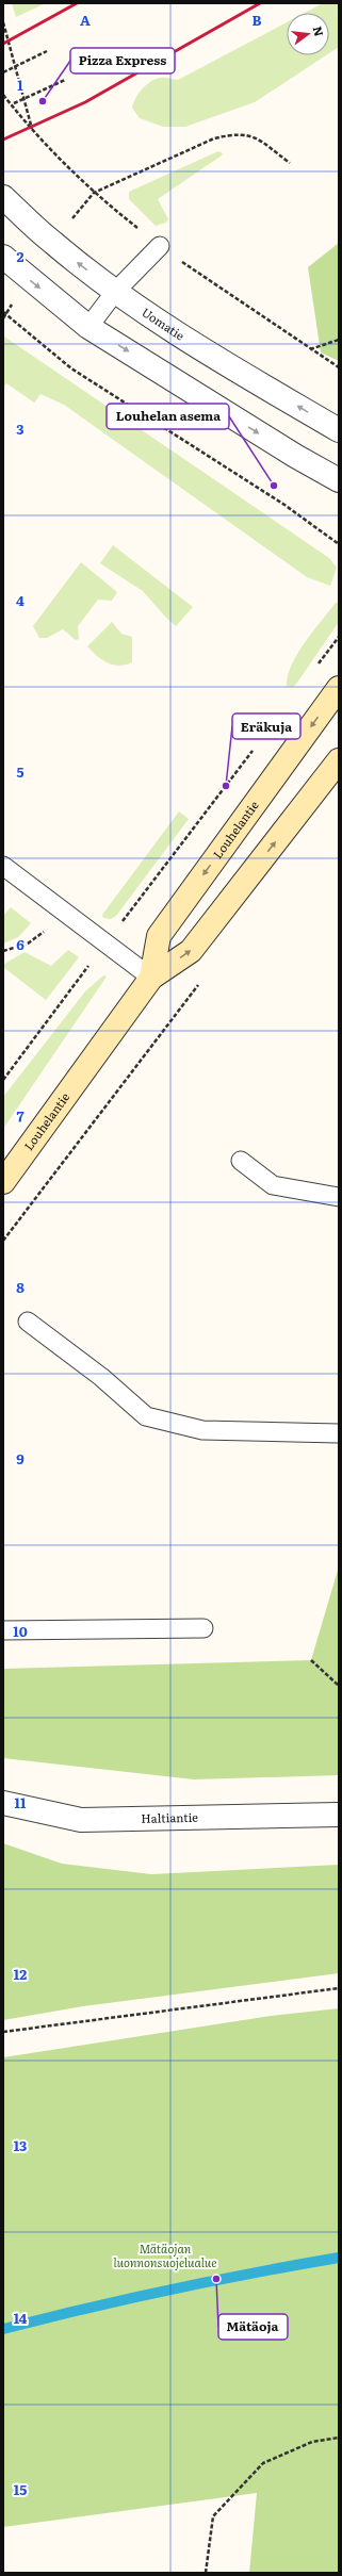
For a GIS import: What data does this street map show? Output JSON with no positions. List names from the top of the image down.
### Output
{
  "streets": {
    "main road": ["Louhelantie"],
    "street": ["Uomatie", "Haltiantie"]
  },
  "parks": ["Mätäojan luonnonsuojelualue"],
  "places": [
    "Pizza Express",
    "Louhelan asema",
    "Eräkuja",
    "Mätäoja"
  ],
  "north": "right",
  "grid": {
    "columns": ["A", "B"],
    "rows": [
      "1",
      "2",
      "3",
      "4",
      "5",
      "6",
      "7",
      "8",
      "9",
      "10",
      "11",
      "12",
      "13",
      "14",
      "15"
    ]
  }
}
